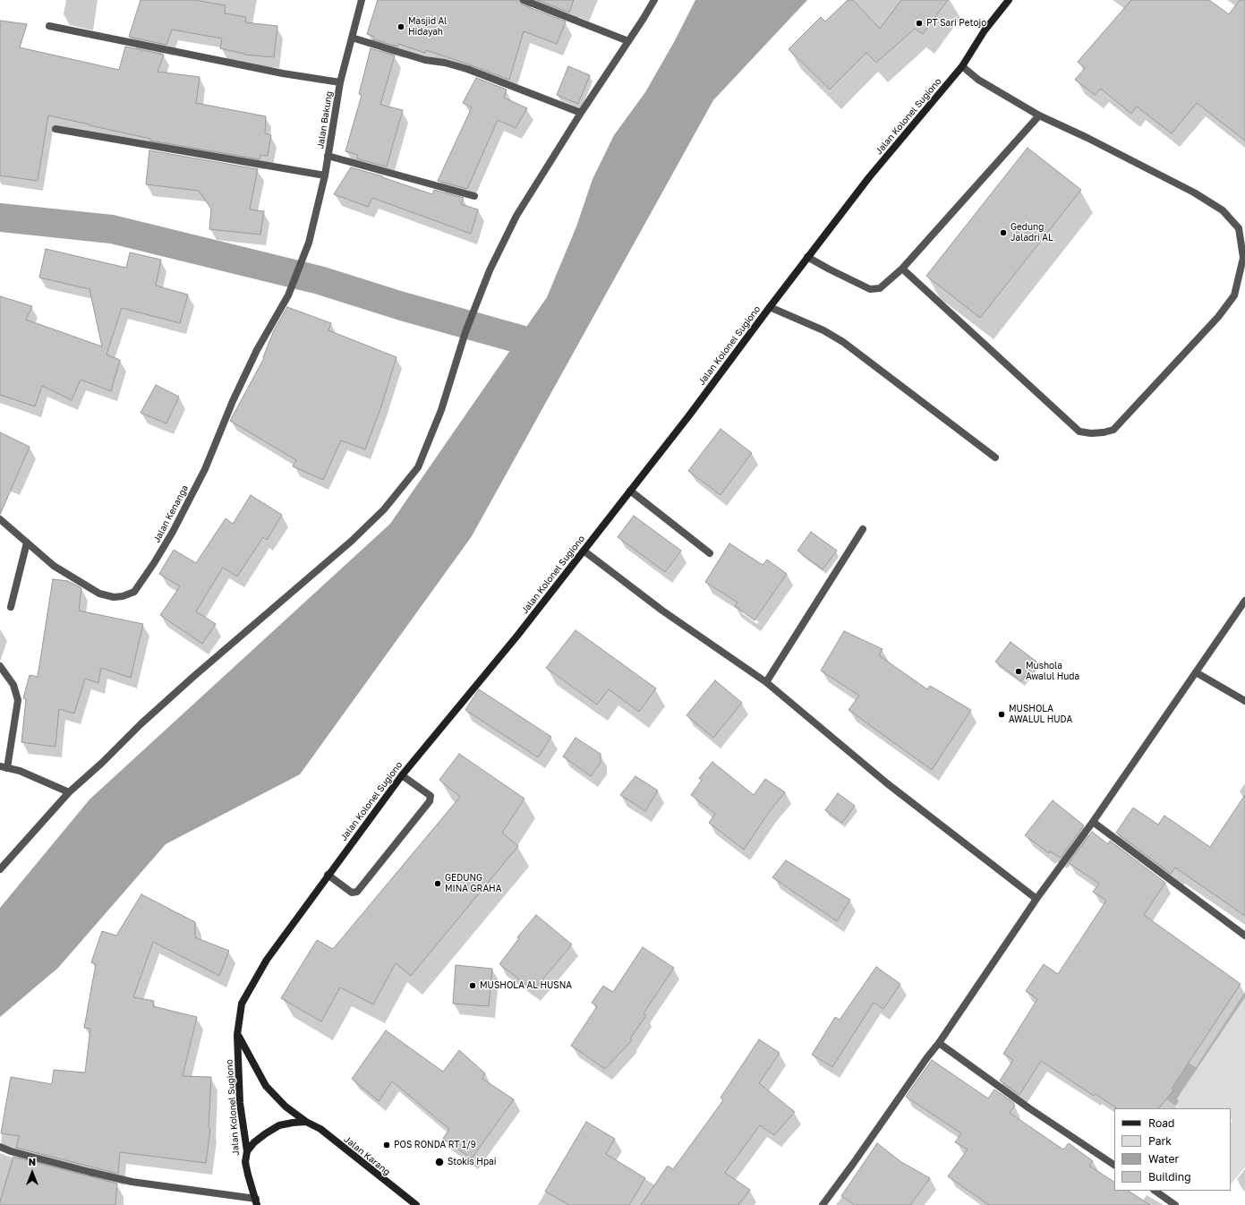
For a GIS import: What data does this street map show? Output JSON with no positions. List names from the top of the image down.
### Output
{
  "streets": {
    "street": [
      "Jalan Kolonel Sugiono",
      "Jalan Bakung",
      "Jalan Kenanga",
      "Jalan Karang"
    ]
  },
  "crossings": [
    ["Jalan Kolonel Sugiono", "Jalan Karang"],
    ["Jalan Bakung", "Jalan Kenanga"]
  ],
  "places": [
    "PT Sari Petojo",
    "Masjid Al Hidayah",
    "Gedung Jaladri AL",
    "Mushola Awalul Huda",
    "MUSHOLA AWALUL HUDA",
    "GEDUNG MINA GRAHA",
    "MUSHOLA AL HUSNA",
    "POS RONDA RT 1/9",
    "Stokis Hpai"
  ],
  "legend": [
    "Road",
    "Park",
    "Water",
    "Building"
  ],
  "north": "top"
}
